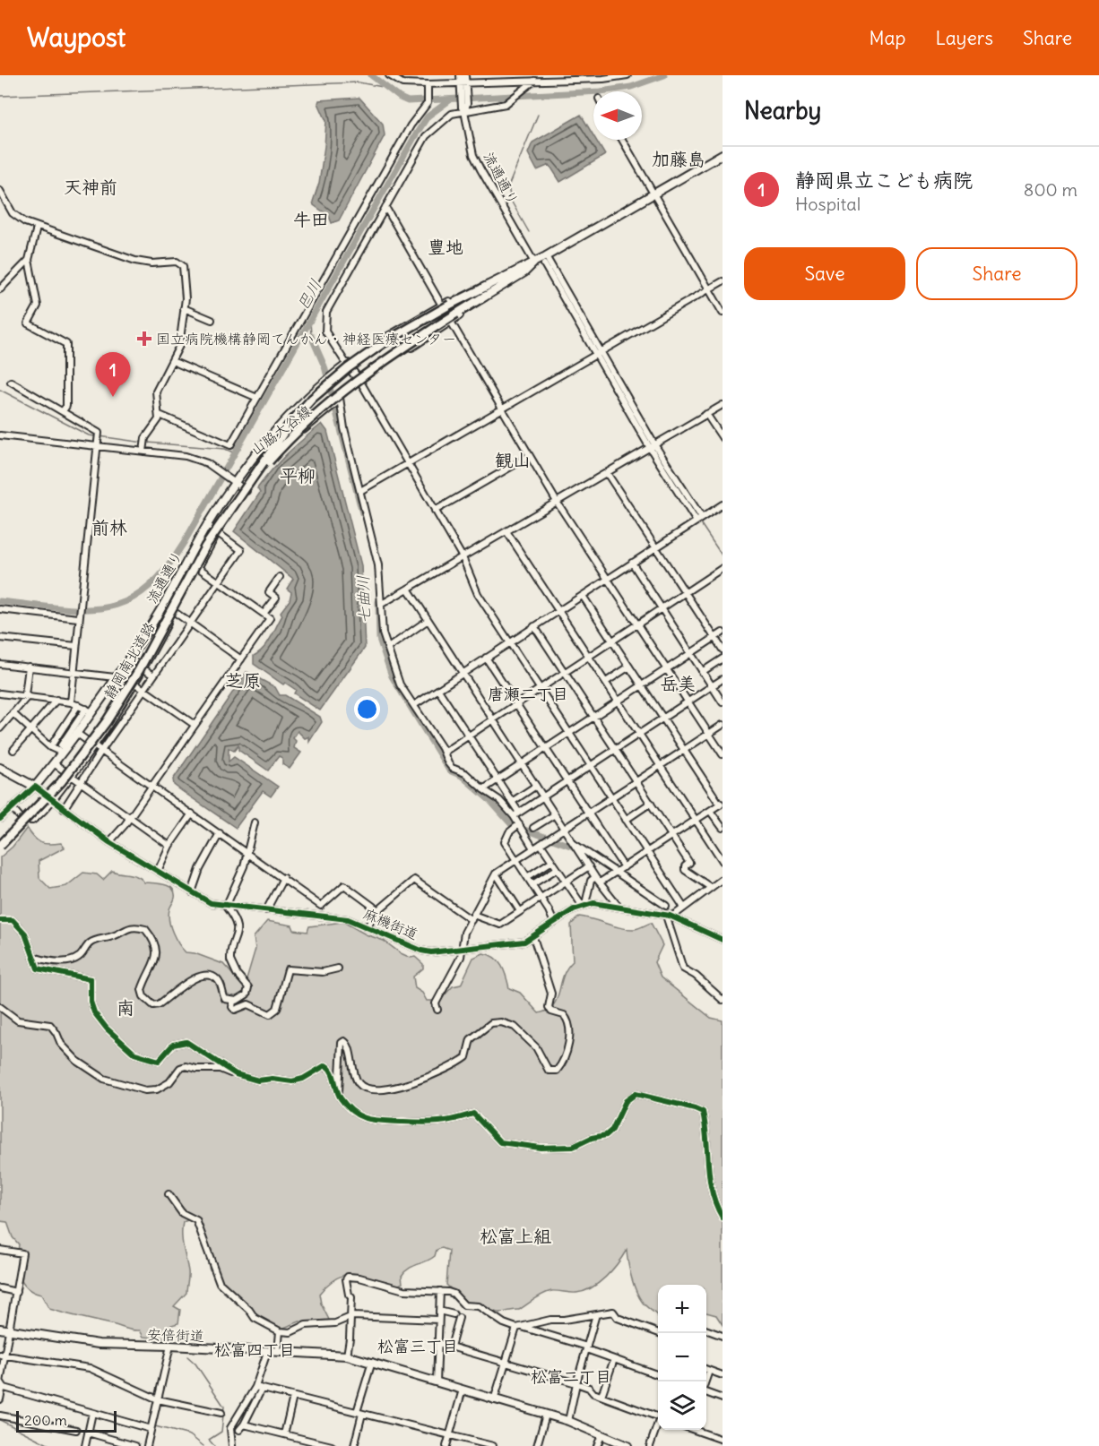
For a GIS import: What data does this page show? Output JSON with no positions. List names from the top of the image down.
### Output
{
  "streets": {
    "highway": ["静岡南北道路"],
    "main road": [
      "流通通り",
      "山脇大谷線",
      "麻機街道",
      "安倍街道"
    ]
  },
  "crossings": [
    ["流通通り", "山脇大谷線"],
    ["流通通り", "麻機街道"]
  ],
  "districts": [
    "加藤島",
    "天神前",
    "牛田",
    "豊地",
    "観山",
    "平柳",
    "前林",
    "芝原",
    "岳美",
    "唐瀬二丁目",
    "南",
    "松富上組",
    "松富三丁目",
    "松富四丁目",
    "松富二丁目"
  ],
  "water": ["巴川", "七曲川"],
  "places": {
    "health": ["国立病院機構静岡てんかん・神経医療センター"]
  },
  "scale_bar": "200 m",
  "north": "left",
  "page": {
    "header": "Waypost",
    "nav": ["Map", "Layers", "Share"],
    "heading": "Nearby",
    "list": [
      {
        "mark": "1",
        "name": "静岡県立こども病院",
        "note": "Hospital",
        "value": "800 m"
      }
    ],
    "buttons": ["Save", "Share"],
    "pins": "1",
    "map_buttons": ["+", "−"],
    "scale": "200 m"
  }
}
